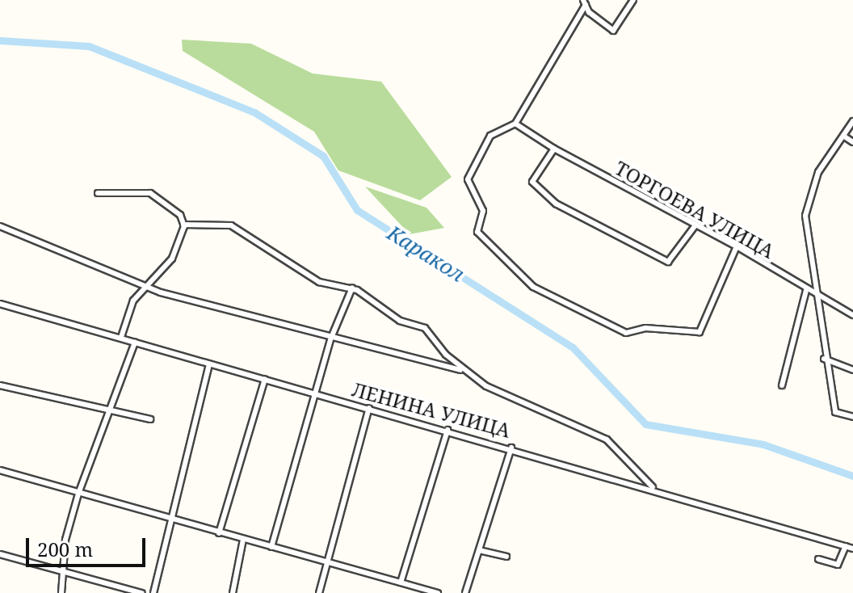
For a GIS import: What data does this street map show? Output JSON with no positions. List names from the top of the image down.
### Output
{
  "streets": {
    "street": ["ТОРГОЕВА УЛИЦА", "ЛЕНИНА УЛИЦА"]
  },
  "water": ["Каракол"],
  "scale_bar": "200 m"
}
